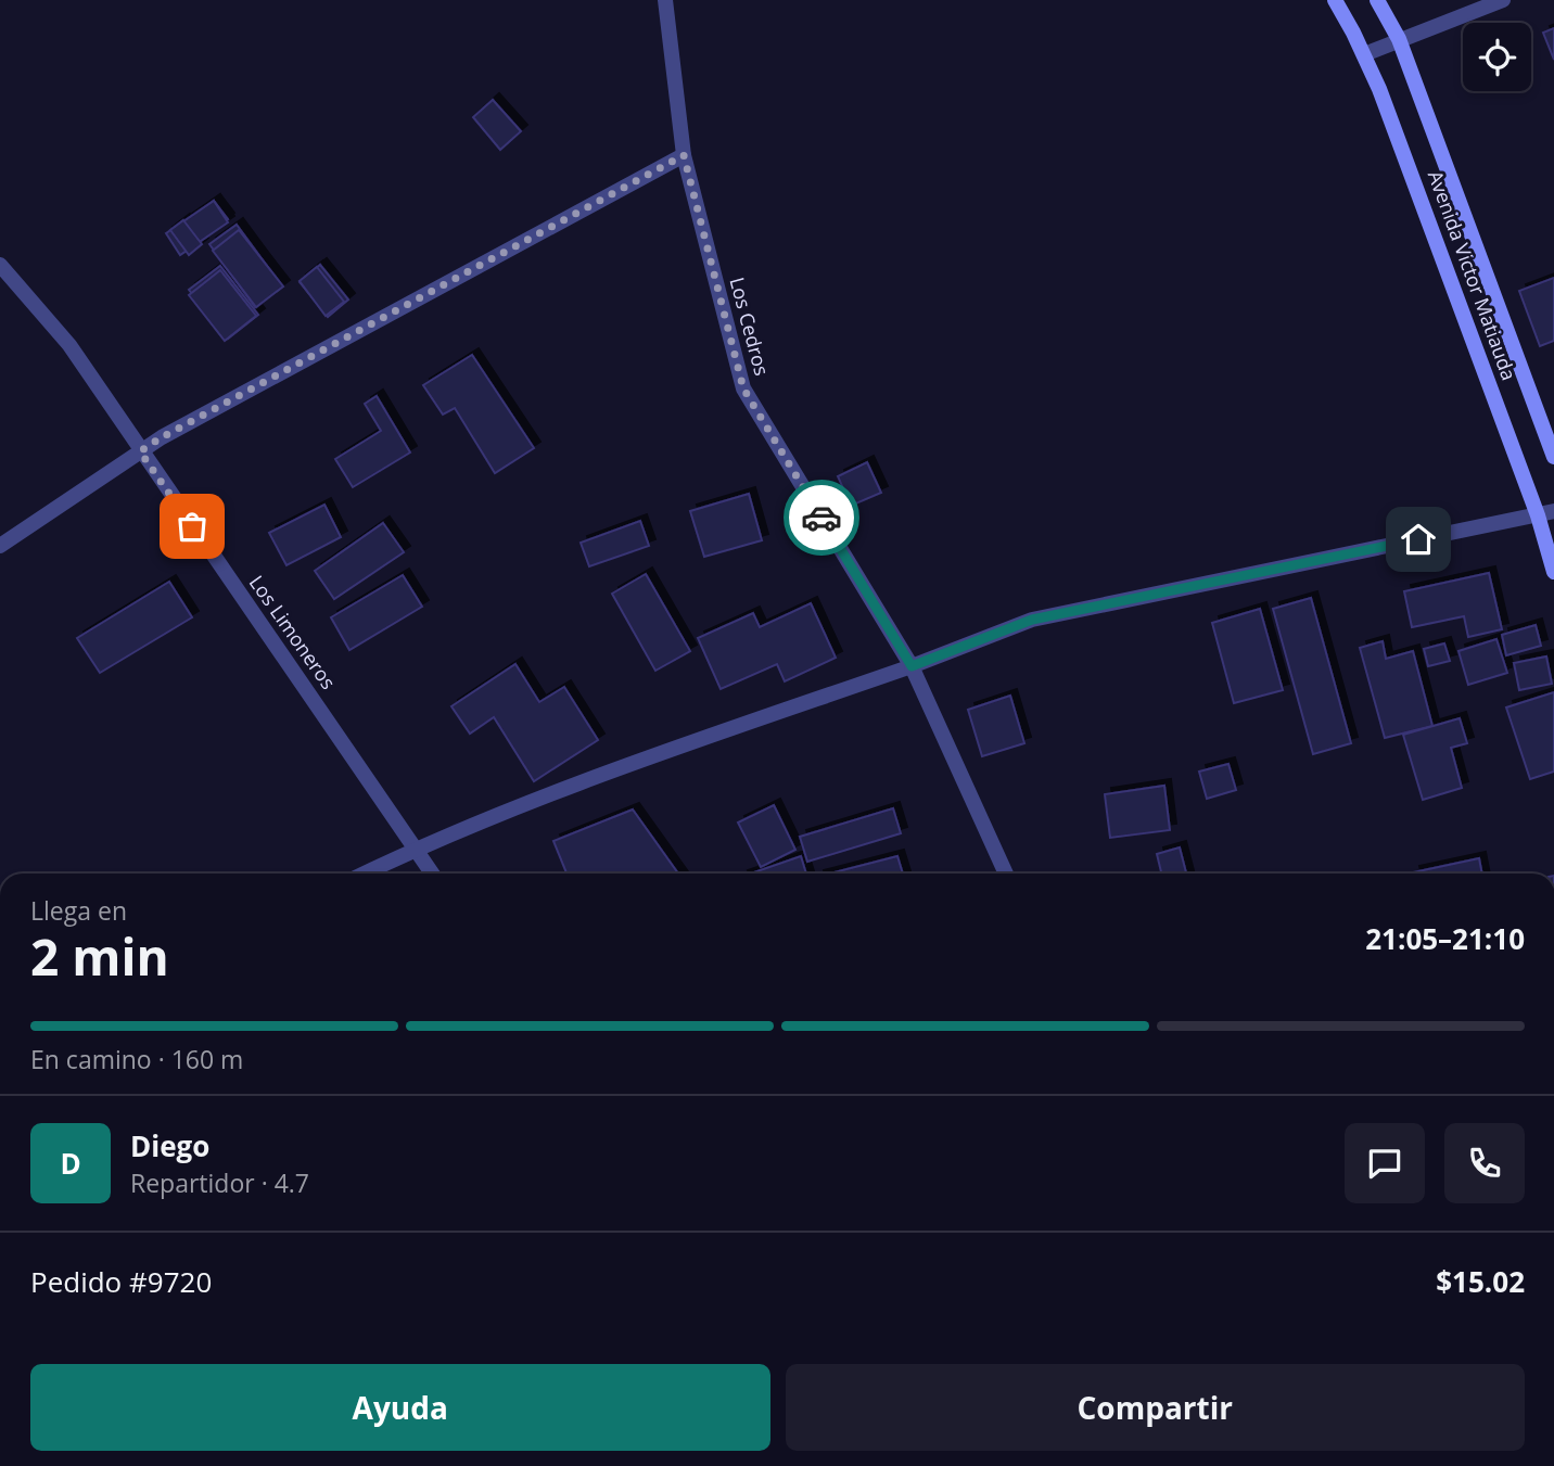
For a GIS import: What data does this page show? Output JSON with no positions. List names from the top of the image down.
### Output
{
  "streets": {
    "main road": ["Avenida Victor Matiauda"],
    "street": ["Los Cedros", "Los Limoneros"]
  },
  "page": {
    "heading": ["2 min", "Llega en", "21:05–21:10"],
    "panel": [
      "Diego",
      "Repartidor · 4.7",
      "Pedido #9720",
      "$15.02"
    ],
    "bar": "En camino · 160 m",
    "round": "D",
    "buttons": ["Ayuda", "Compartir"]
  }
}
